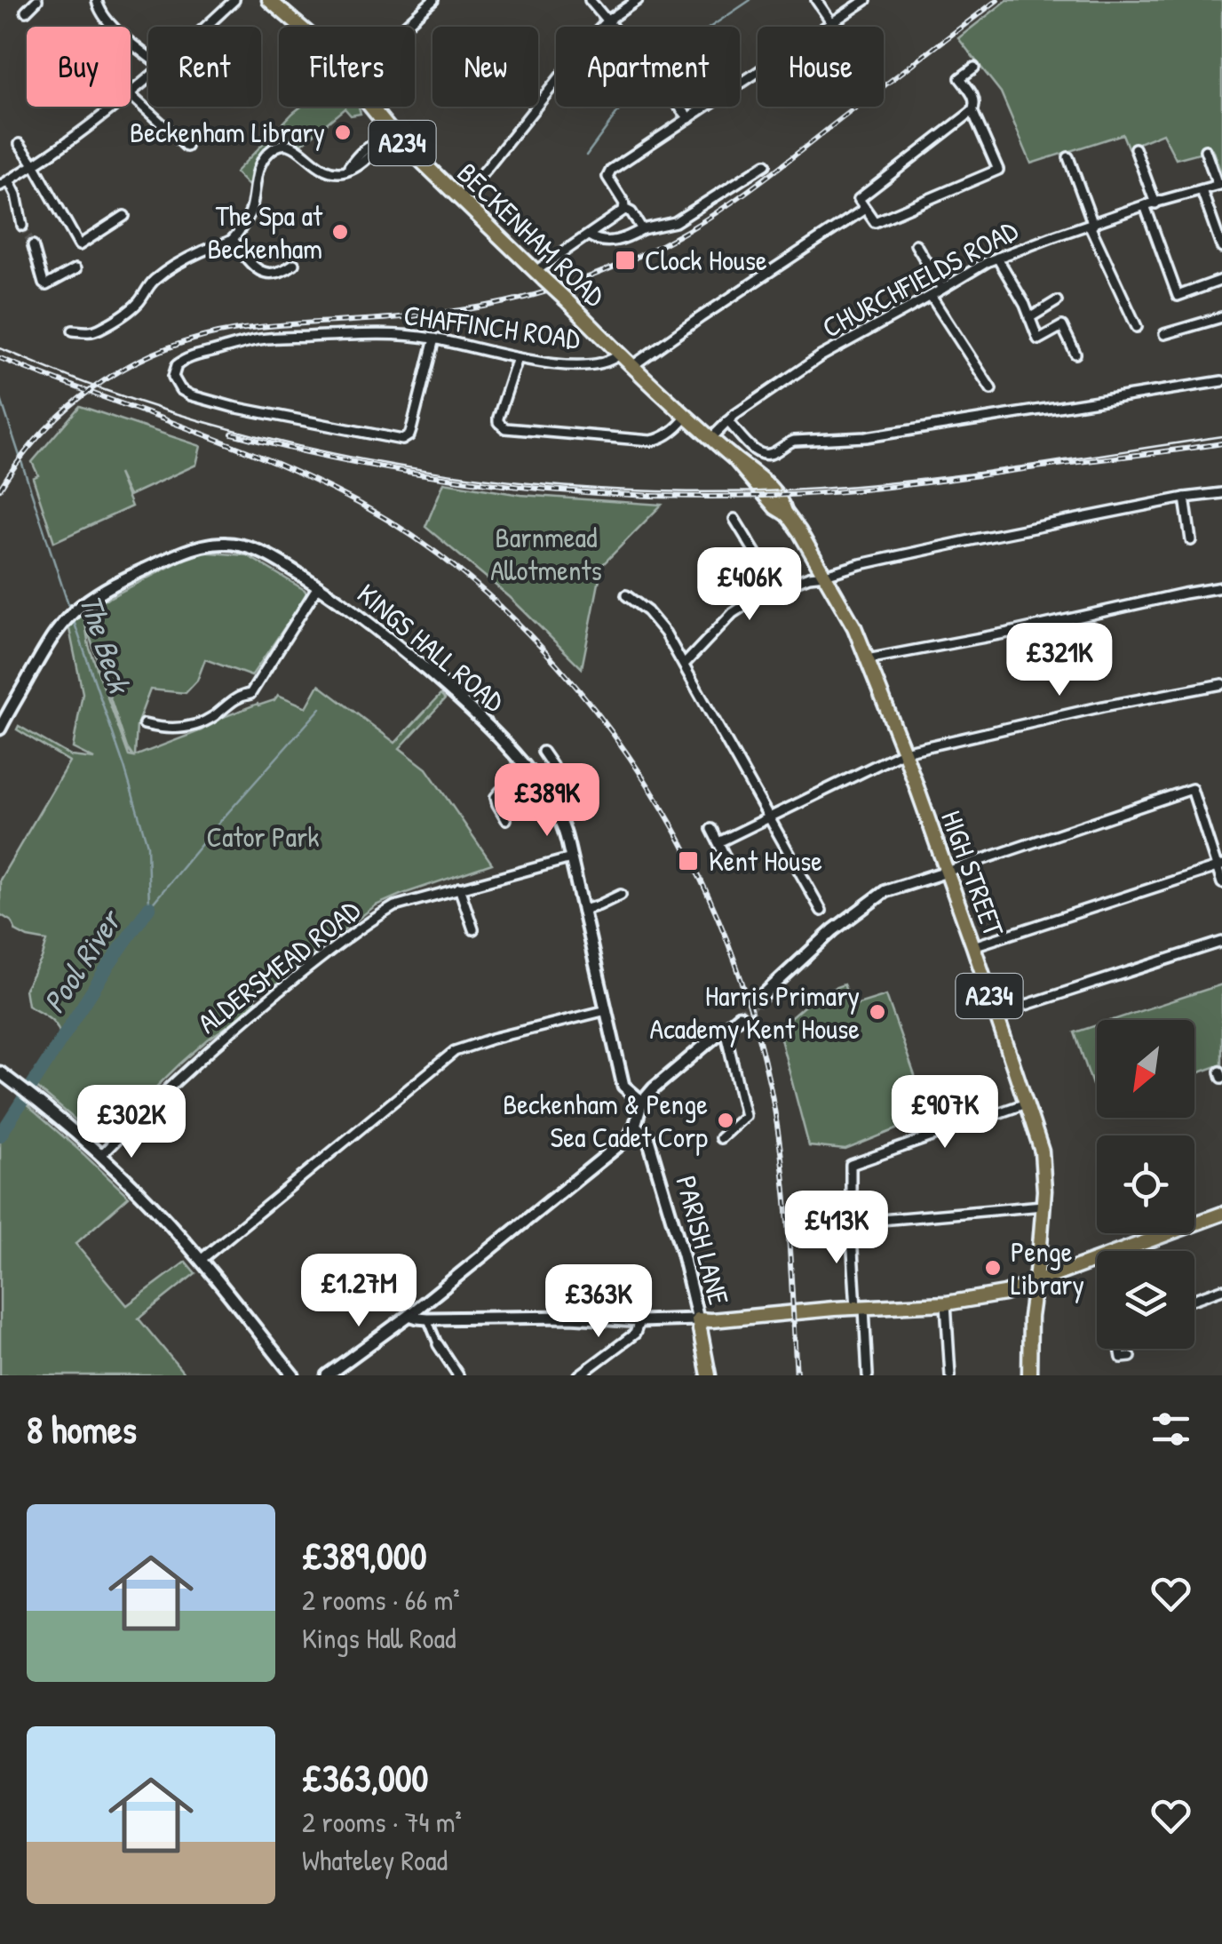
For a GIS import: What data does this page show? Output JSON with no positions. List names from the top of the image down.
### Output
{
  "streets": {
    "main road": [
      "A234",
      "BECKENHAM ROAD",
      "HIGH STREET",
      "PARISH LANE"
    ],
    "street": [
      "CHURCHFIELDS ROAD",
      "CHAFFINCH ROAD",
      "KINGS HALL ROAD",
      "ALDERSMEAD ROAD"
    ]
  },
  "crossings": [
    ["BECKENHAM ROAD", "CHURCHFIELDS ROAD"],
    ["BECKENHAM ROAD", "CHAFFINCH ROAD"],
    ["BECKENHAM ROAD", "HIGH STREET"],
    ["KINGS HALL ROAD", "ALDERSMEAD ROAD"]
  ],
  "water": ["The Beck", "Pool River"],
  "parks": ["Barnmead Allotments", "Cator Park"],
  "places": {
    "other": [
      "Beckenham Library",
      "The Spa at Beckenham",
      "Harris Primary Academy Kent House",
      "Beckenham & Penge Sea Cadet Corp",
      "Penge Library"
    ],
    "transit": ["Clock House", "Kent House"]
  },
  "north": "bottom left",
  "page": {
    "chip": [
      "Buy",
      "Rent",
      "Filters",
      "New",
      "Apartment",
      "House"
    ],
    "price": [
      "£406K",
      "£321K",
      "£389K",
      "£907K",
      "£302K",
      "£413K",
      "£1.27M",
      "£363K"
    ],
    "heading": "8 homes",
    "list": [
      {
        "name": "£389,000",
        "note": "2 rooms · 66 m² · Kings Hall Road"
      },
      {
        "name": "£363,000",
        "note": "2 rooms · 74 m² · Whateley Road"
      }
    ]
  }
}
